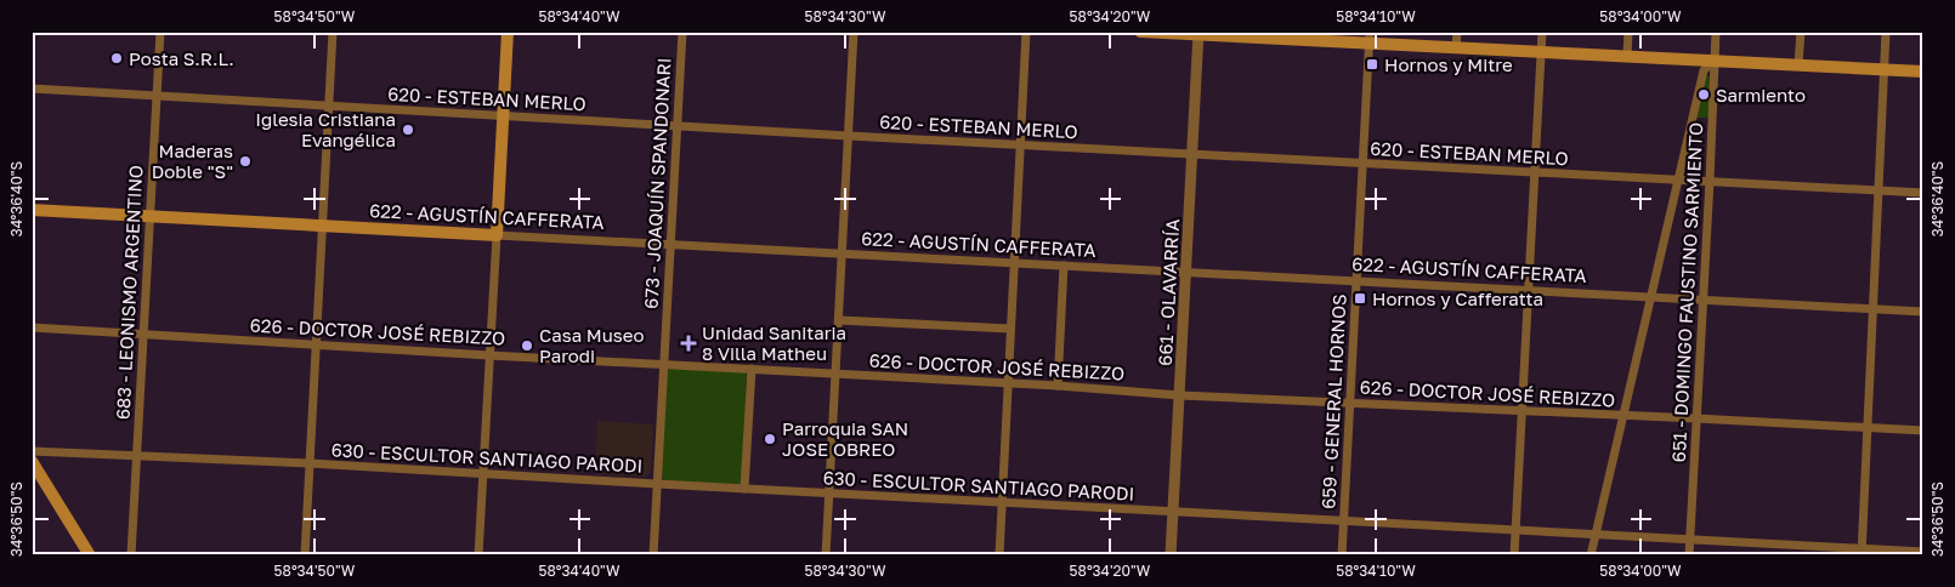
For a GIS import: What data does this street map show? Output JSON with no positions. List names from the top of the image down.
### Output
{
  "streets": {
    "main road": ["622 - AGUSTÍN CAFFERATA"],
    "street": [
      "620 - ESTEBAN MERLO",
      "673 - JOAQUÍN SPANDONARI",
      "683 - LEONISMO ARGENTINO",
      "661 - OLAVARRÍA",
      "651 - DOMINGO FAUSTINO SARMIENTO",
      "626 - DOCTOR JOSÉ REBIZZO",
      "659 - GENERAL HORNOS",
      "630 - ESCULTOR SANTIAGO PARODI"
    ]
  },
  "crossings": [
    ["620 - ESTEBAN MERLO", "673 - JOAQUÍN SPANDONARI"],
    ["620 - ESTEBAN MERLO", "683 - LEONISMO ARGENTINO"],
    ["620 - ESTEBAN MERLO", "661 - OLAVARRÍA"],
    ["620 - ESTEBAN MERLO", "651 - DOMINGO FAUSTINO SARMIENTO"],
    ["620 - ESTEBAN MERLO", "659 - GENERAL HORNOS"],
    ["673 - JOAQUÍN SPANDONARI", "622 - AGUSTÍN CAFFERATA"],
    ["673 - JOAQUÍN SPANDONARI", "626 - DOCTOR JOSÉ REBIZZO"],
    ["673 - JOAQUÍN SPANDONARI", "630 - ESCULTOR SANTIAGO PARODI"],
    ["622 - AGUSTÍN CAFFERATA", "683 - LEONISMO ARGENTINO"],
    ["622 - AGUSTÍN CAFFERATA", "661 - OLAVARRÍA"],
    ["622 - AGUSTÍN CAFFERATA", "651 - DOMINGO FAUSTINO SARMIENTO"],
    ["622 - AGUSTÍN CAFFERATA", "659 - GENERAL HORNOS"],
    ["683 - LEONISMO ARGENTINO", "626 - DOCTOR JOSÉ REBIZZO"],
    ["683 - LEONISMO ARGENTINO", "630 - ESCULTOR SANTIAGO PARODI"],
    ["661 - OLAVARRÍA", "626 - DOCTOR JOSÉ REBIZZO"],
    ["661 - OLAVARRÍA", "630 - ESCULTOR SANTIAGO PARODI"],
    ["651 - DOMINGO FAUSTINO SARMIENTO", "626 - DOCTOR JOSÉ REBIZZO"],
    ["651 - DOMINGO FAUSTINO SARMIENTO", "630 - ESCULTOR SANTIAGO PARODI"],
    ["626 - DOCTOR JOSÉ REBIZZO", "659 - GENERAL HORNOS"],
    ["659 - GENERAL HORNOS", "630 - ESCULTOR SANTIAGO PARODI"]
  ],
  "places": {
    "other": [
      "Posta S.R.L.",
      "Sarmiento",
      "Iglesia Cristiana Evangélica",
      "Maderas Doble \"S\"",
      "Casa Museo Parodi",
      "Parroquia SAN JOSE OBREO"
    ],
    "transit": ["Hornos y Mitre", "Hornos y Cafferatta"],
    "health": ["Unidad Sanitaria 8 Villa Matheu"]
  },
  "coordinates": [
    "58°34'50\"W",
    "58°34'40\"W",
    "58°34'30\"W",
    "58°34'20\"W",
    "58°34'10\"W",
    "58°34'00\"W",
    "34°36'40\"S",
    "34°36'50\"S"
  ]
}
